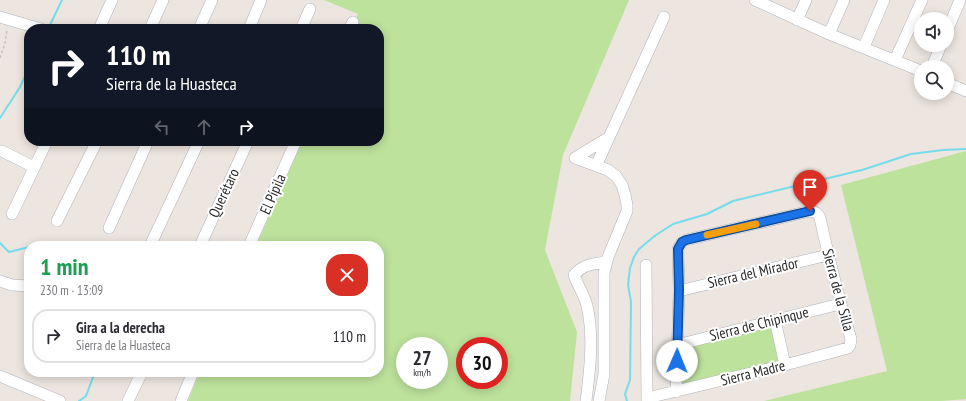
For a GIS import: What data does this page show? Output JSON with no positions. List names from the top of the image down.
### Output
{
  "streets": {
    "street": [
      "Querétaro",
      "El Pípila",
      "Sierra del Mirador",
      "Sierra de la Silla",
      "Sierra de Chipinque",
      "Sierra Madre"
    ]
  },
  "crossings": [
    ["Sierra del Mirador", "Sierra de la Silla"],
    ["Sierra de la Silla", "Sierra de Chipinque"],
    ["Sierra de la Silla", "Sierra Madre"]
  ],
  "page": {
    "turn": ["110 m", "Sierra de la Huasteca"],
    "heading": ["1 min", "230 m · 13:09"],
    "list": [
      {
        "name": "Gira a la derecha",
        "note": "Sierra de la Huasteca",
        "value": "110 m"
      }
    ],
    "speed": "27 km/h",
    "limit": "30"
  }
}
